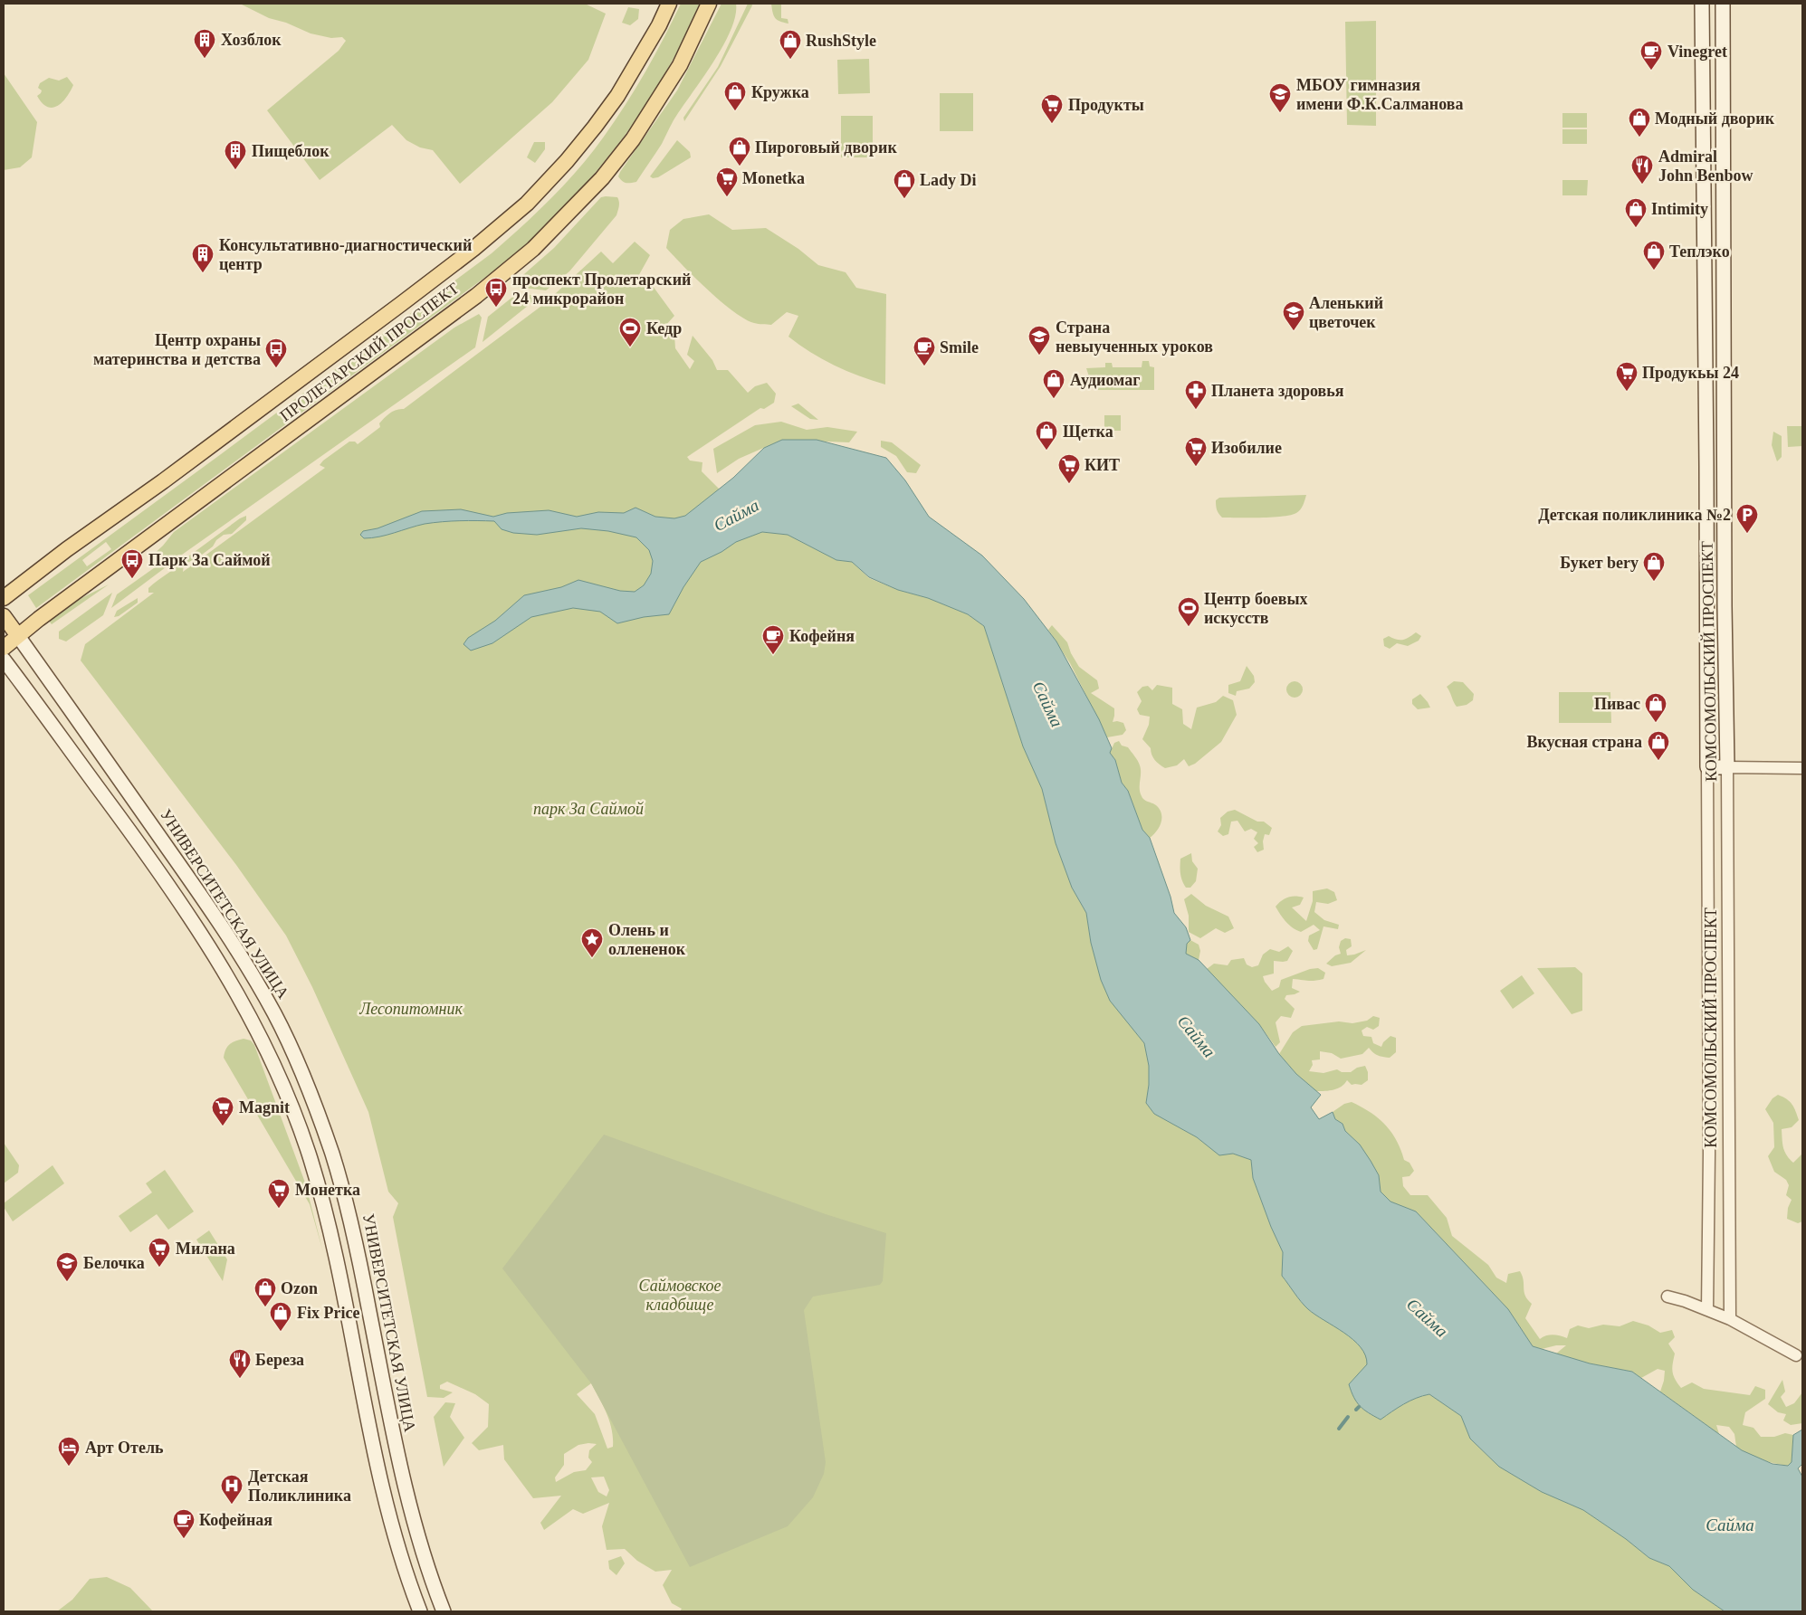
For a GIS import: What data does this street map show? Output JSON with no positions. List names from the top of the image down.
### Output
{
  "streets": {
    "main road": ["ПРОЛЕТАРСКИЙ ПРОСПЕКТ", "КОМСОМОЛЬСКИЙ ПРОСПЕКТ", "УНИВЕРСИТЕТСКАЯ УЛИЦА"]
  },
  "crossings": [
    ["ПРОЛЕТАРСКИЙ ПРОСПЕКТ", "УНИВЕРСИТЕТСКАЯ УЛИЦА"]
  ],
  "water": ["Сайма"],
  "parks": ["парк За Саймой", "Лесопитомник", "Саймовское кладбище"],
  "places": {
    "building": ["Хозблок", "Пищеблок", "Консультативно-диагностический центр"],
    "shop": [
      "RushStyle",
      "Кружка",
      "Модный дворик",
      "Пироговый дворик",
      "Lady Di",
      "Intimity",
      "Теплэко",
      "Аудиомаг",
      "Щетка",
      "Букет bery",
      "Пивас",
      "Вкусная страна",
      "Ozon",
      "Fix Price"
    ],
    "cafe": [
      "Vinegret",
      "Smile",
      "Кофейня",
      "Кофейная"
    ],
    "school or university": [
      "МБОУ гимназия имени Ф.К.Салманова",
      "Аленький цветочек",
      "Страна невыученных уроков",
      "Белочка"
    ],
    "supermarket": [
      "Продукты",
      "Monetka",
      "Продукьы 24",
      "Изобилие",
      "КИТ",
      "Magnit",
      "Монетка",
      "Милана"
    ],
    "restaurant": ["Admiral John Benbow", "Береза"],
    "bus stop": ["проспект Пролетарский 24 микрорайон", "Центр охраны материнства и детства", "Парк За Саймой"],
    "sports": ["Кедр", "Центр боевых искусств"],
    "pharmacy": ["Планета здоровья"],
    "parking": ["Детская поликлиника №2"],
    "place": ["Олень и оллененок"],
    "hotel": ["Арт Отель"],
    "hospital": ["Детская Поликлиника"]
  }
}
